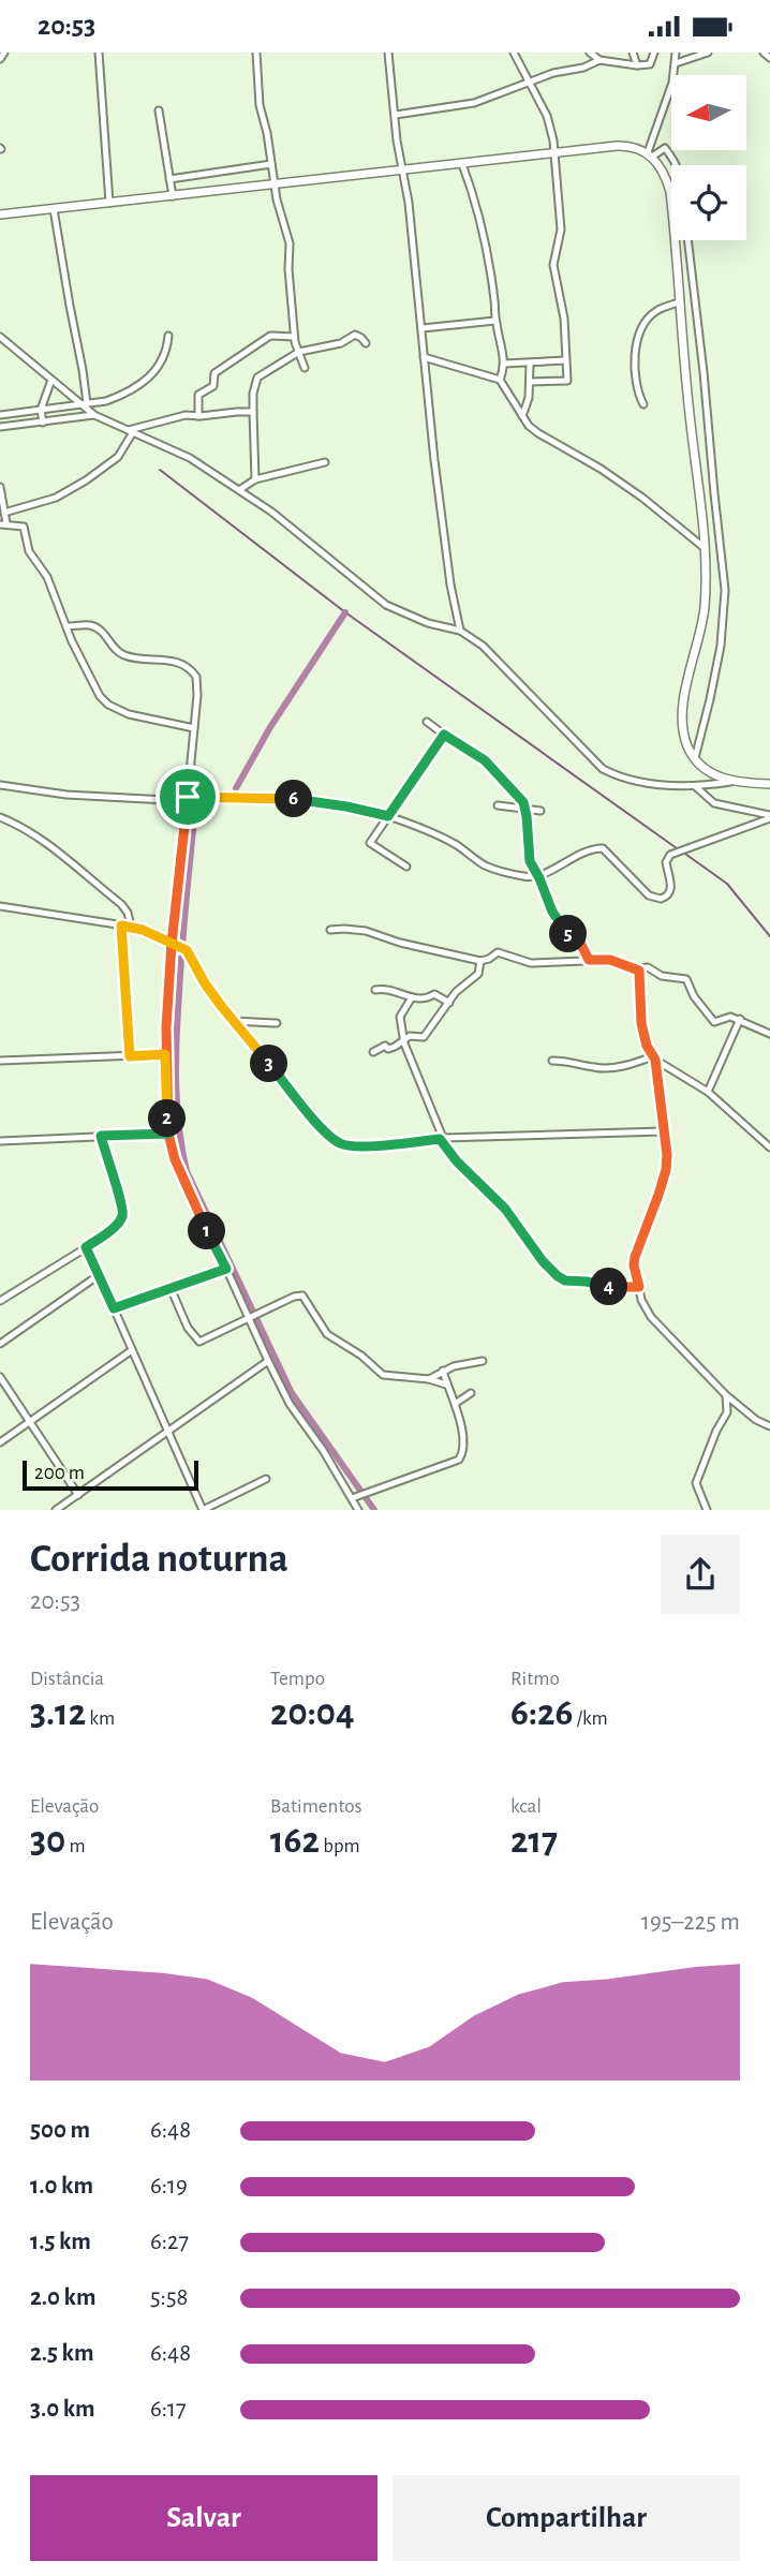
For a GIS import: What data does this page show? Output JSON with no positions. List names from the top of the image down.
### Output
{
  "scale_bar": "200 m",
  "north": "left",
  "page": {
    "status": "20:53",
    "pins": [
      "6",
      "5",
      "3",
      "2",
      "1",
      "4"
    ],
    "scale": "200 m",
    "heading": ["Corrida noturna", "20:53"],
    "stats": [
      ["Distância", "3.12 km"],
      ["Tempo", "20:04"],
      ["Ritmo", "6:26 /km"],
      ["Elevação", "30 m"],
      ["Batimentos", "162 bpm"],
      ["kcal", "217"]
    ],
    "chart": ["Elevação", "195–225 m"],
    "list": [
      {
        "name": "500 m",
        "note": "6:48"
      },
      {
        "name": "1.0 km",
        "note": "6:19"
      },
      {
        "name": "1.5 km",
        "note": "6:27"
      },
      {
        "name": "2.0 km",
        "note": "5:58"
      },
      {
        "name": "2.5 km",
        "note": "6:48"
      },
      {
        "name": "3.0 km",
        "note": "6:17"
      }
    ],
    "buttons": ["Salvar", "Compartilhar"]
  }
}
